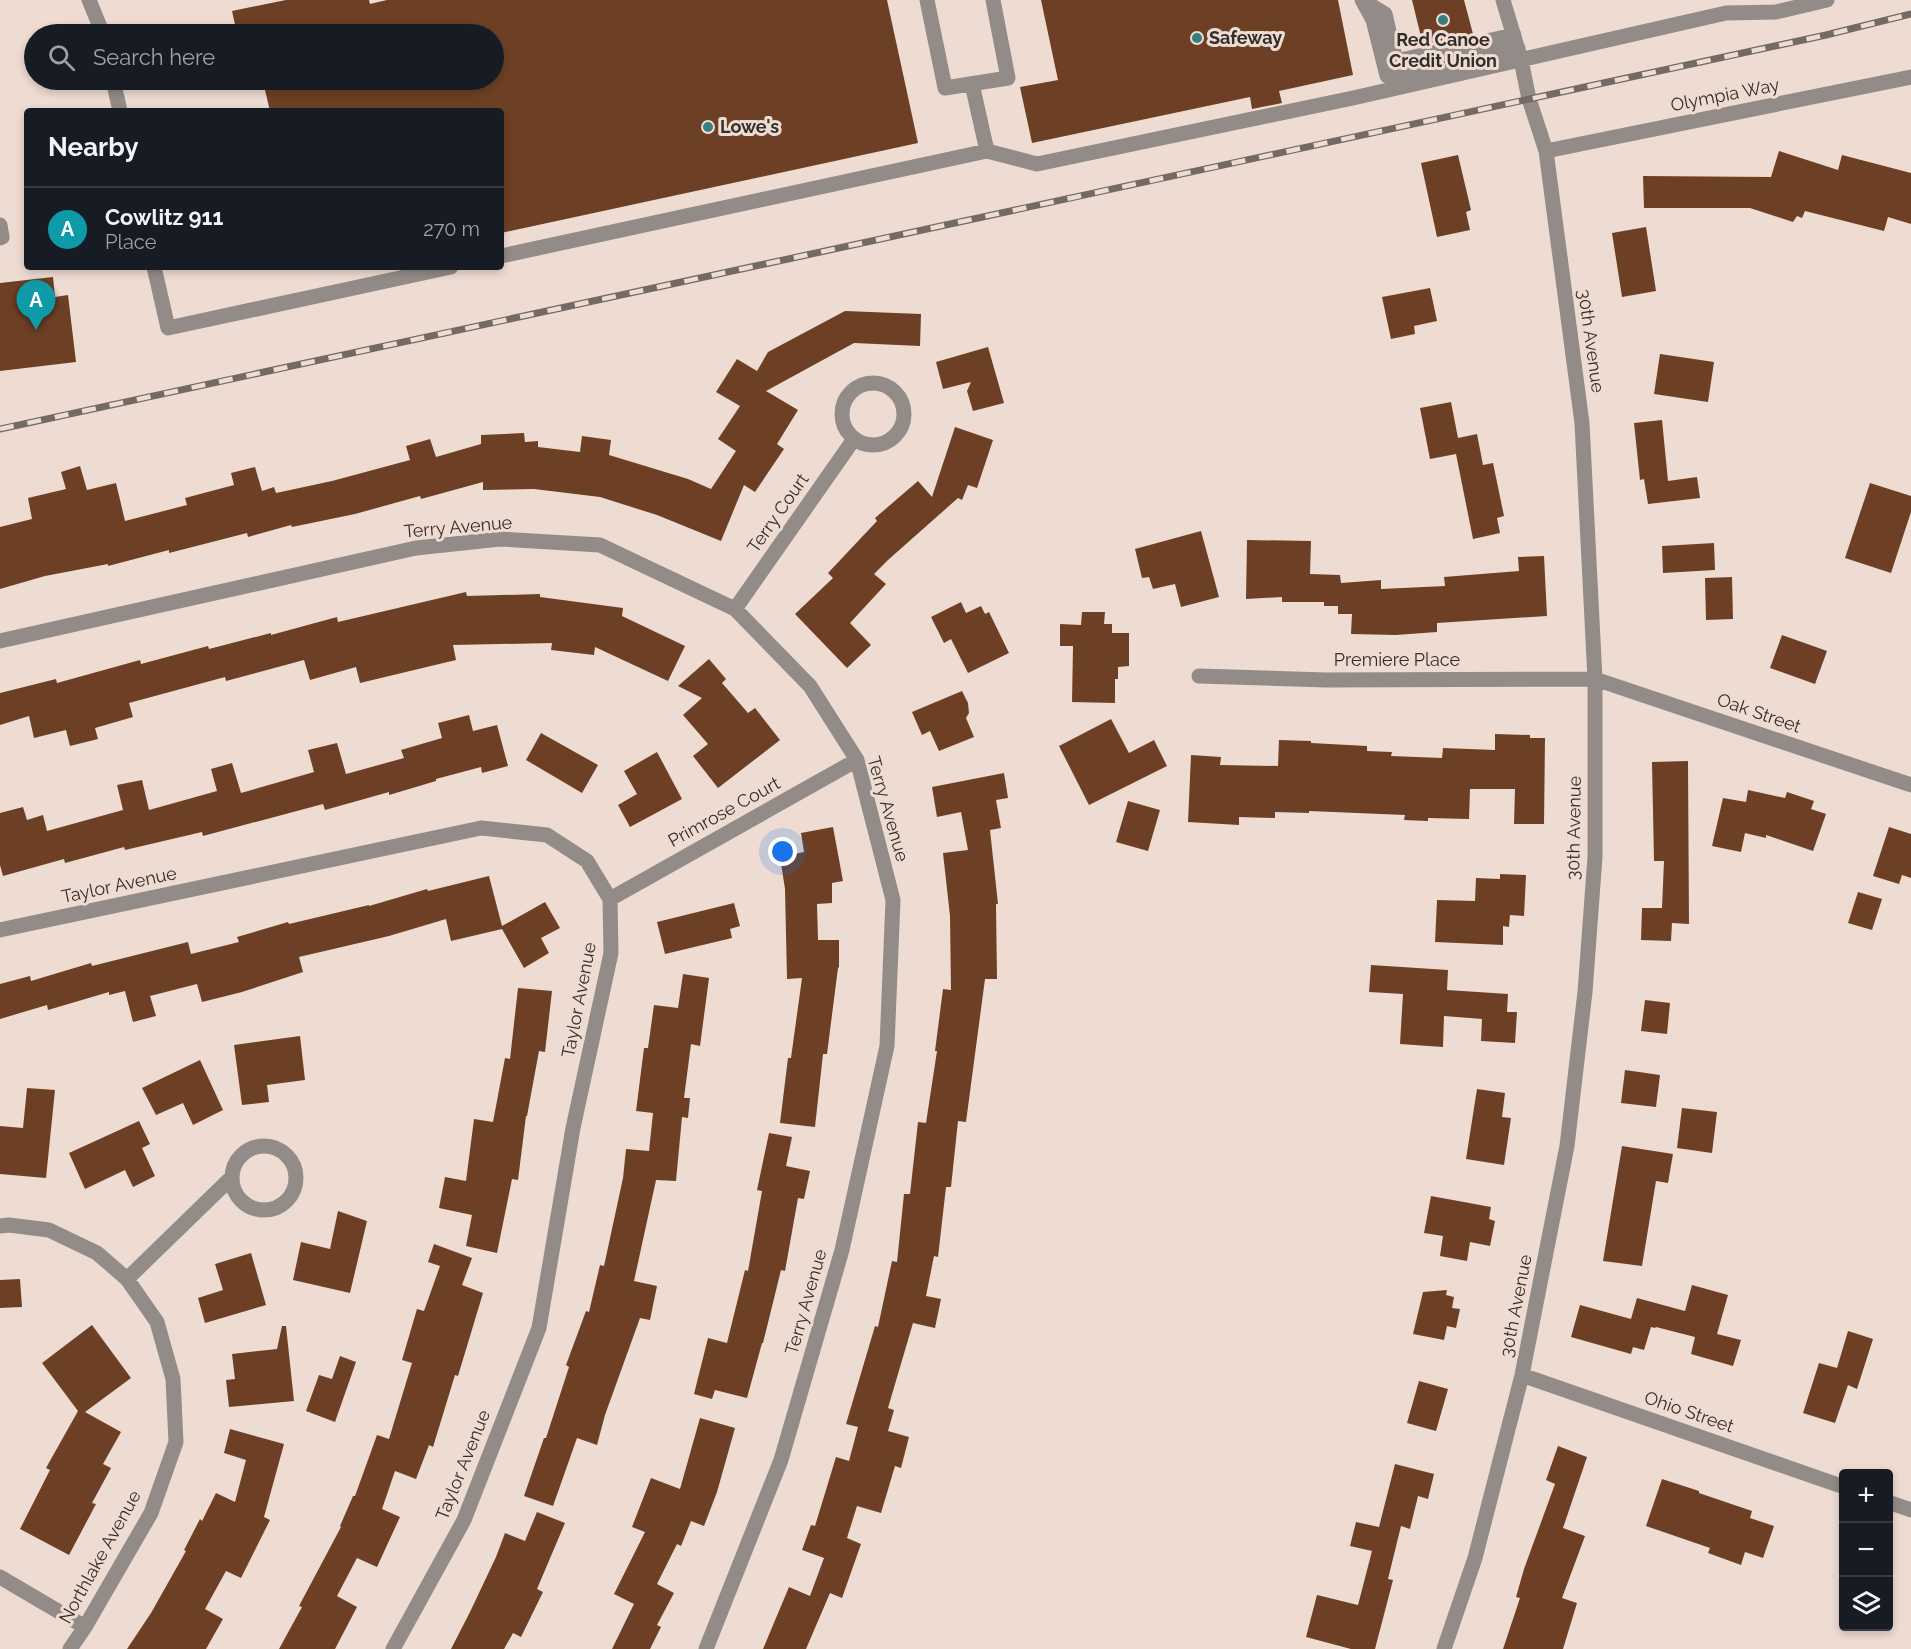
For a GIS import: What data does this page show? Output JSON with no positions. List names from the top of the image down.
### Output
{
  "streets": {
    "street": [
      "Olympia Way",
      "30th Avenue",
      "Terry Court",
      "Terry Avenue",
      "Premiere Place",
      "Oak Street",
      "Primrose Court",
      "Taylor Avenue",
      "Ohio Street",
      "Northlake Avenue"
    ]
  },
  "crossings": [
    ["Olympia Way", "30th Avenue"],
    ["30th Avenue", "Premiere Place"],
    ["30th Avenue", "Oak Street"],
    ["30th Avenue", "Ohio Street"],
    ["Terry Court", "Terry Avenue"],
    ["Terry Avenue", "Primrose Court"],
    ["Premiere Place", "Oak Street"],
    ["Primrose Court", "Taylor Avenue"]
  ],
  "places": ["Red Canoe Credit Union", "Safeway", "Lowe's"],
  "page": {
    "search": "Search here",
    "heading": "Nearby",
    "list": [
      {
        "mark": "A",
        "name": "Cowlitz 911",
        "note": "Place",
        "value": "270 m"
      }
    ],
    "pins": "A",
    "map_buttons": ["+", "−"]
  }
}
